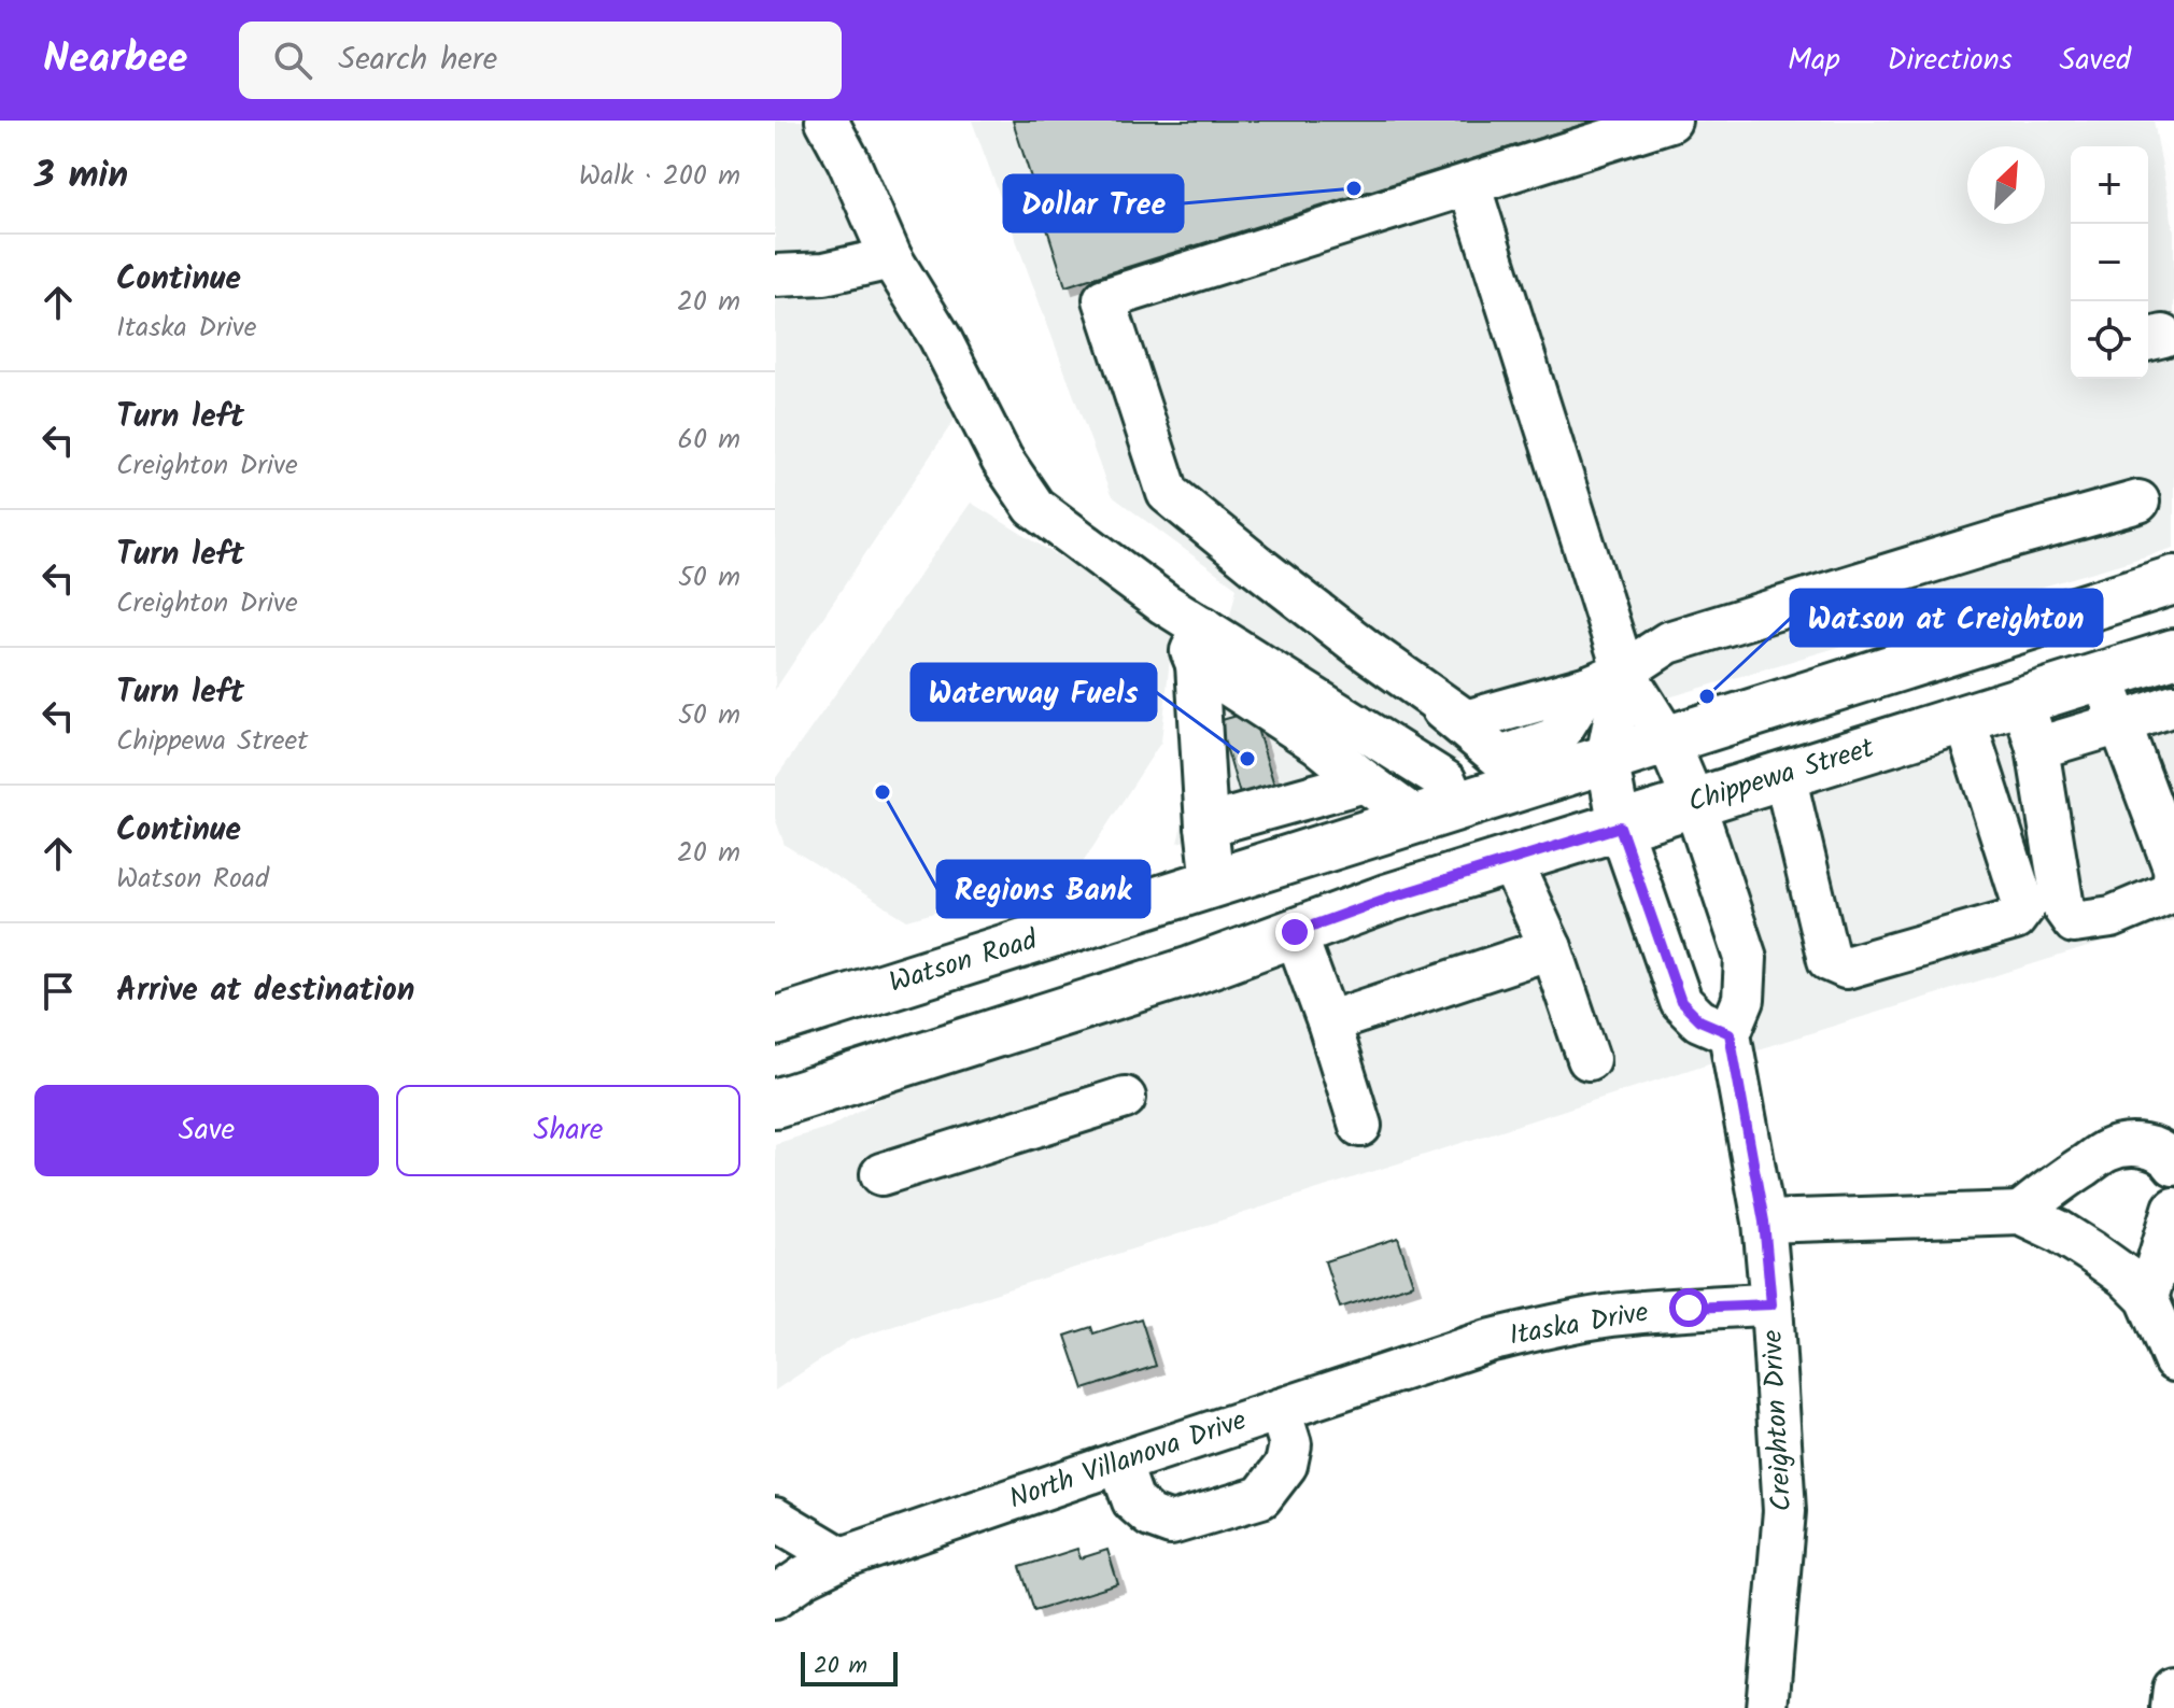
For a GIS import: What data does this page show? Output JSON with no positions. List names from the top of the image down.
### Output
{
  "streets": {
    "main road": ["Chippewa Street", "Watson Road"],
    "street": ["Itaska Drive", "Creighton Drive", "North Villanova Drive"]
  },
  "crossings": [
    ["Chippewa Street", "Creighton Drive"],
    ["Itaska Drive", "Creighton Drive"],
    ["Itaska Drive", "North Villanova Drive"]
  ],
  "places": [
    "Dollar Tree",
    "Watson at Creighton",
    "Waterway Fuels",
    "Regions Bank"
  ],
  "scale_bar": "20 m",
  "north": "top right",
  "page": {
    "header": "Nearbee",
    "search": "Search here",
    "nav": ["Map", "Directions", "Saved"],
    "heading": ["3 min", "Walk · 200 m"],
    "map_buttons": ["+", "−"],
    "list": [
      ["Continue", "Itaska Drive", "20 m"],
      ["Turn left", "Creighton Drive", "60 m"],
      ["Turn left", "Creighton Drive", "50 m"],
      ["Turn left", "Chippewa Street", "50 m"],
      ["Continue", "Watson Road", "20 m"],
      "Arrive at destination"
    ],
    "buttons": ["Save", "Share"],
    "scale": "20 m"
  }
}
